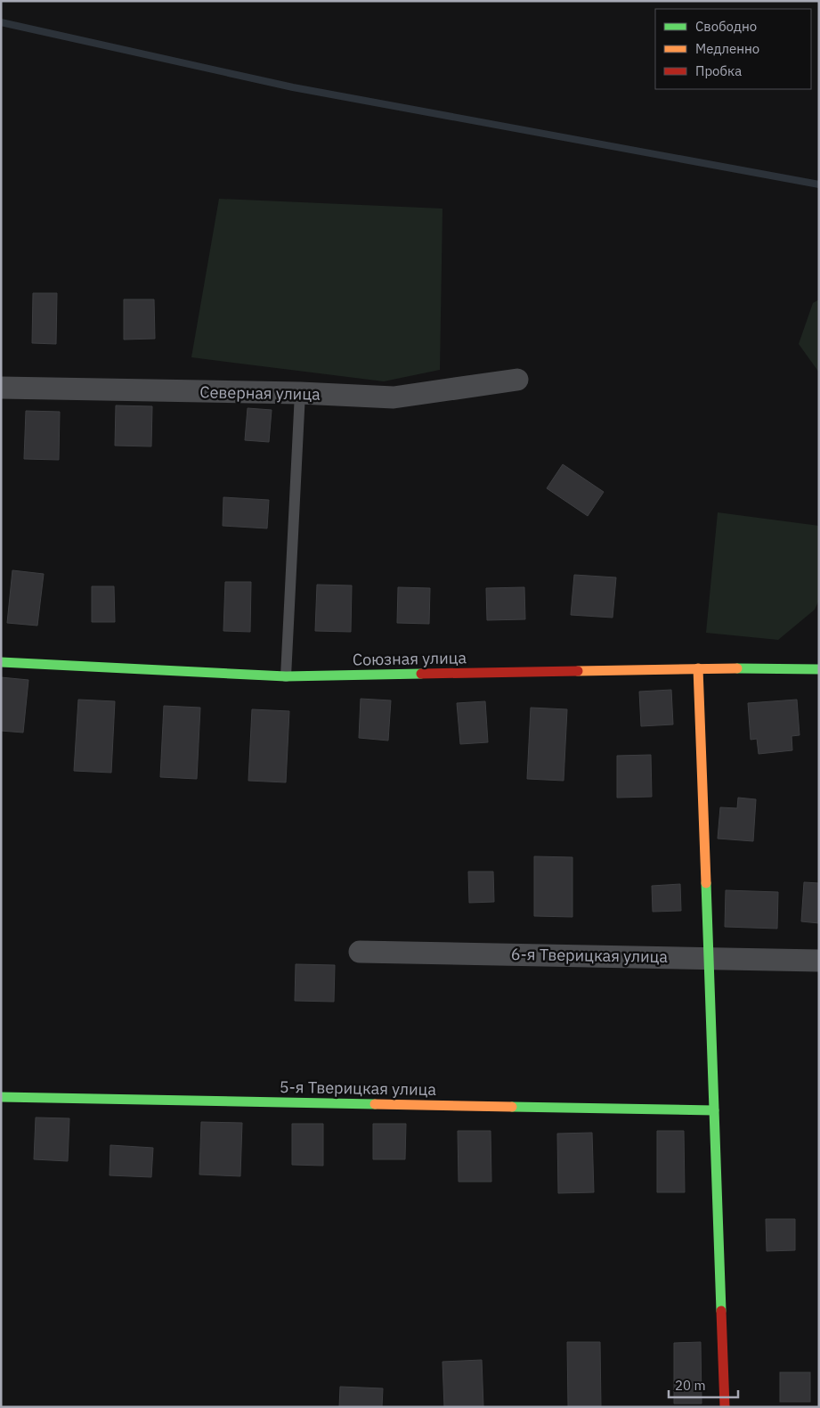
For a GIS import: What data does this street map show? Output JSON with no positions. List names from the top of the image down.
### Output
{
  "streets": {
    "street": [
      "Северная улица",
      "Союзная улица",
      "6-я Тверицкая улица",
      "5-я Тверицкая улица"
    ]
  },
  "legend": ["Свободно", "Медленно", "Пробка"],
  "scale_bar": "20 m"
}
